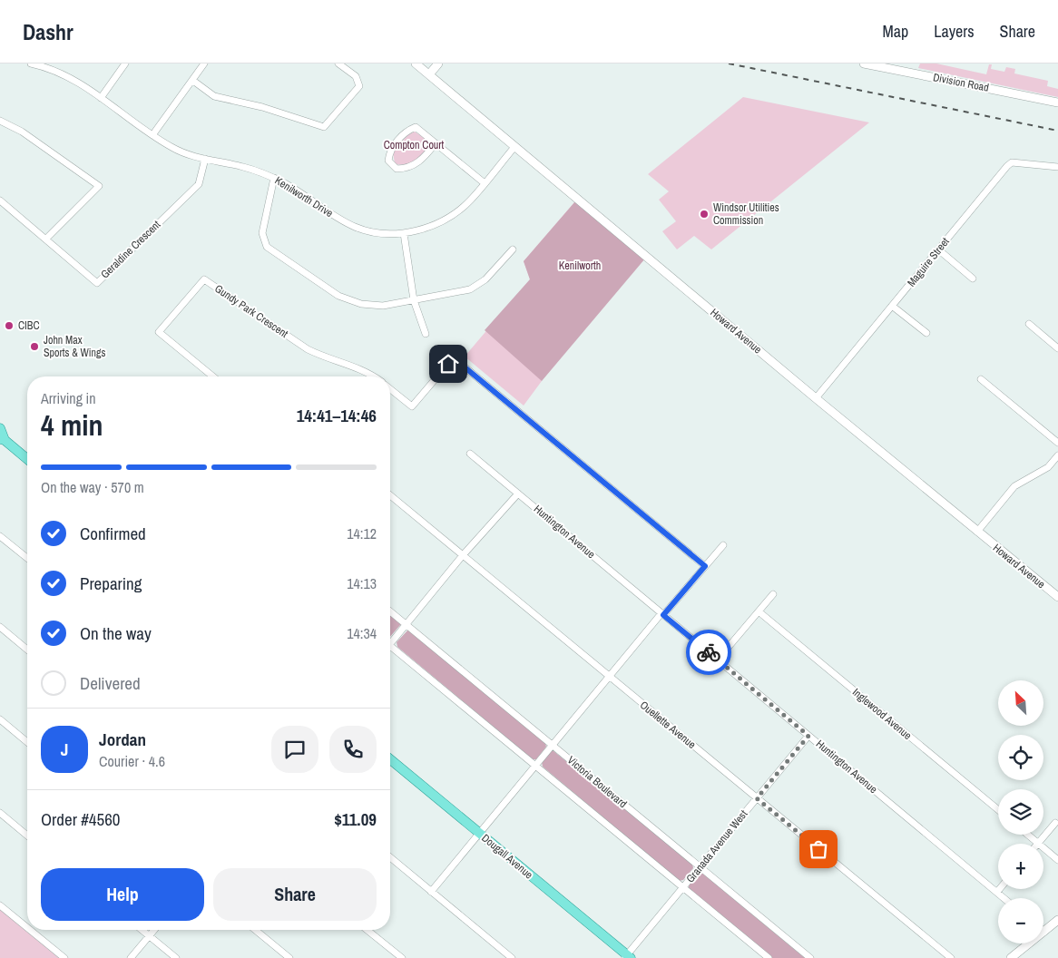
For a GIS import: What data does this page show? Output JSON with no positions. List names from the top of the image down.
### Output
{
  "streets": {
    "main road": ["Dougall Avenue"],
    "street": [
      "Division Road",
      "Kenilworth Drive",
      "Geraldine Crescent",
      "Maguire Street",
      "Gundy Park Crescent",
      "Howard Avenue",
      "Huntington Avenue",
      "Inglewood Avenue",
      "Ouellette Avenue",
      "Victoria Boulevard",
      "Granada Avenue West"
    ]
  },
  "crossings": [
    ["Kenilworth Drive", "Geraldine Crescent"],
    ["Kenilworth Drive", "Howard Avenue"],
    ["Maguire Street", "Howard Avenue"],
    ["Huntington Avenue", "Granada Avenue West"],
    ["Ouellette Avenue", "Granada Avenue West"],
    ["Victoria Boulevard", "Granada Avenue West"],
    ["Granada Avenue West", "Dougall Avenue"]
  ],
  "parks": ["Compton Court", "Kenilworth"],
  "places": ["Windsor Utilities Commission", "CIBC", "John Max Sports & Wings"],
  "north": "top left",
  "page": {
    "header": "Dashr",
    "nav": ["Map", "Layers", "Share"],
    "heading": ["4 min", "Arriving in", "14:41–14:46"],
    "panel": [
      "Jordan",
      "Courier · 4.6",
      "Order #4560",
      "$11.09"
    ],
    "bar": "On the way · 570 m",
    "list": [
      ["Confirmed", "14:12"],
      ["Preparing", "14:13"],
      ["On the way", "14:34"],
      "Delivered"
    ],
    "map_buttons": ["+", "−"],
    "round": "J",
    "buttons": ["Help", "Share"]
  }
}
